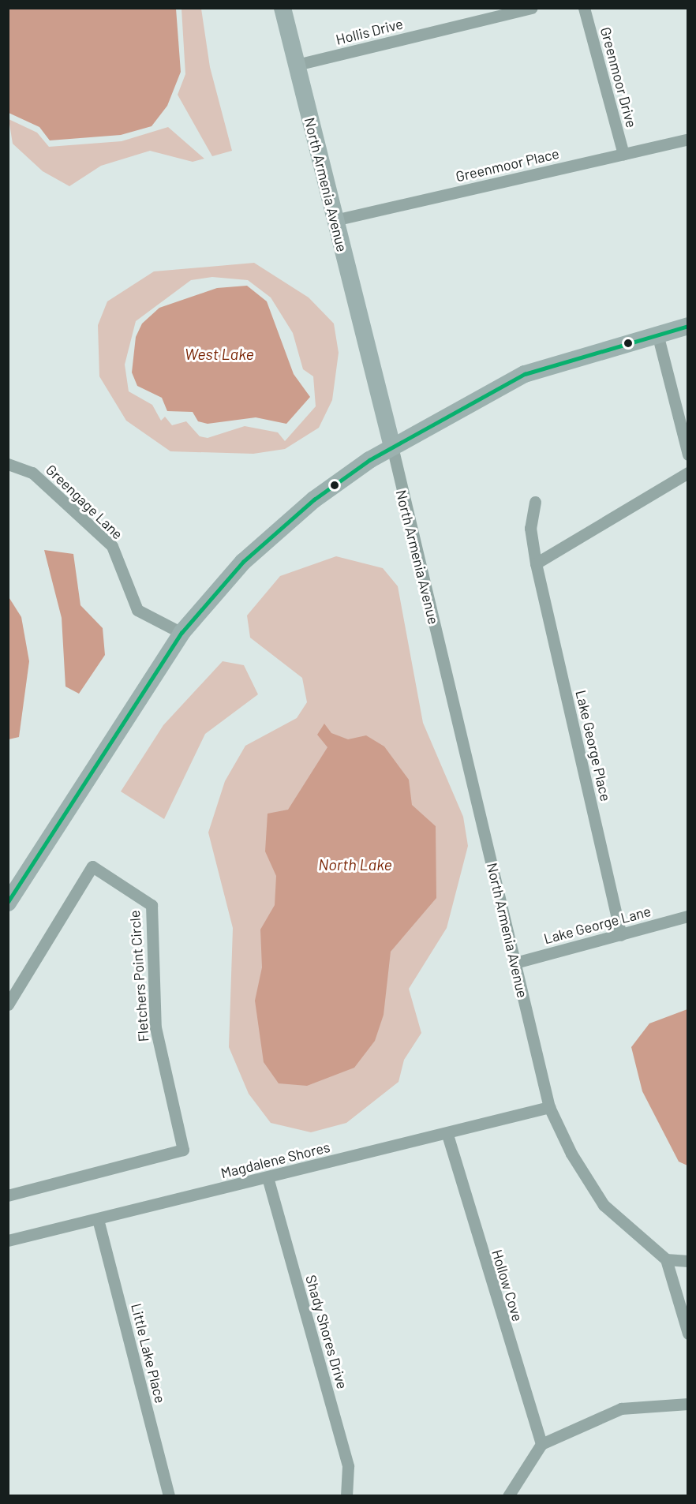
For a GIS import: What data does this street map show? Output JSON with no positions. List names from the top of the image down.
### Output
{
  "streets": {
    "main road": ["North Armenia Avenue"],
    "street": [
      "Hollis Drive",
      "Greenmoor Drive",
      "Greenmoor Place",
      "Greengage Lane",
      "Lake George Place",
      "Lake George Lane",
      "Fletchers Point Circle",
      "Magdalene Shores",
      "Hollow Cove",
      "Shady Shores Drive",
      "Little Lake Place"
    ]
  },
  "crossings": [
    ["Hollis Drive", "North Armenia Avenue"],
    ["Greenmoor Drive", "Greenmoor Place"],
    ["Greenmoor Place", "North Armenia Avenue"],
    ["North Armenia Avenue", "Lake George Lane"],
    ["North Armenia Avenue", "Magdalene Shores"],
    ["Lake George Place", "Lake George Lane"],
    ["Magdalene Shores", "Hollow Cove"],
    ["Magdalene Shores", "Shady Shores Drive"],
    ["Magdalene Shores", "Little Lake Place"]
  ],
  "water": ["West Lake", "North Lake"]
}
